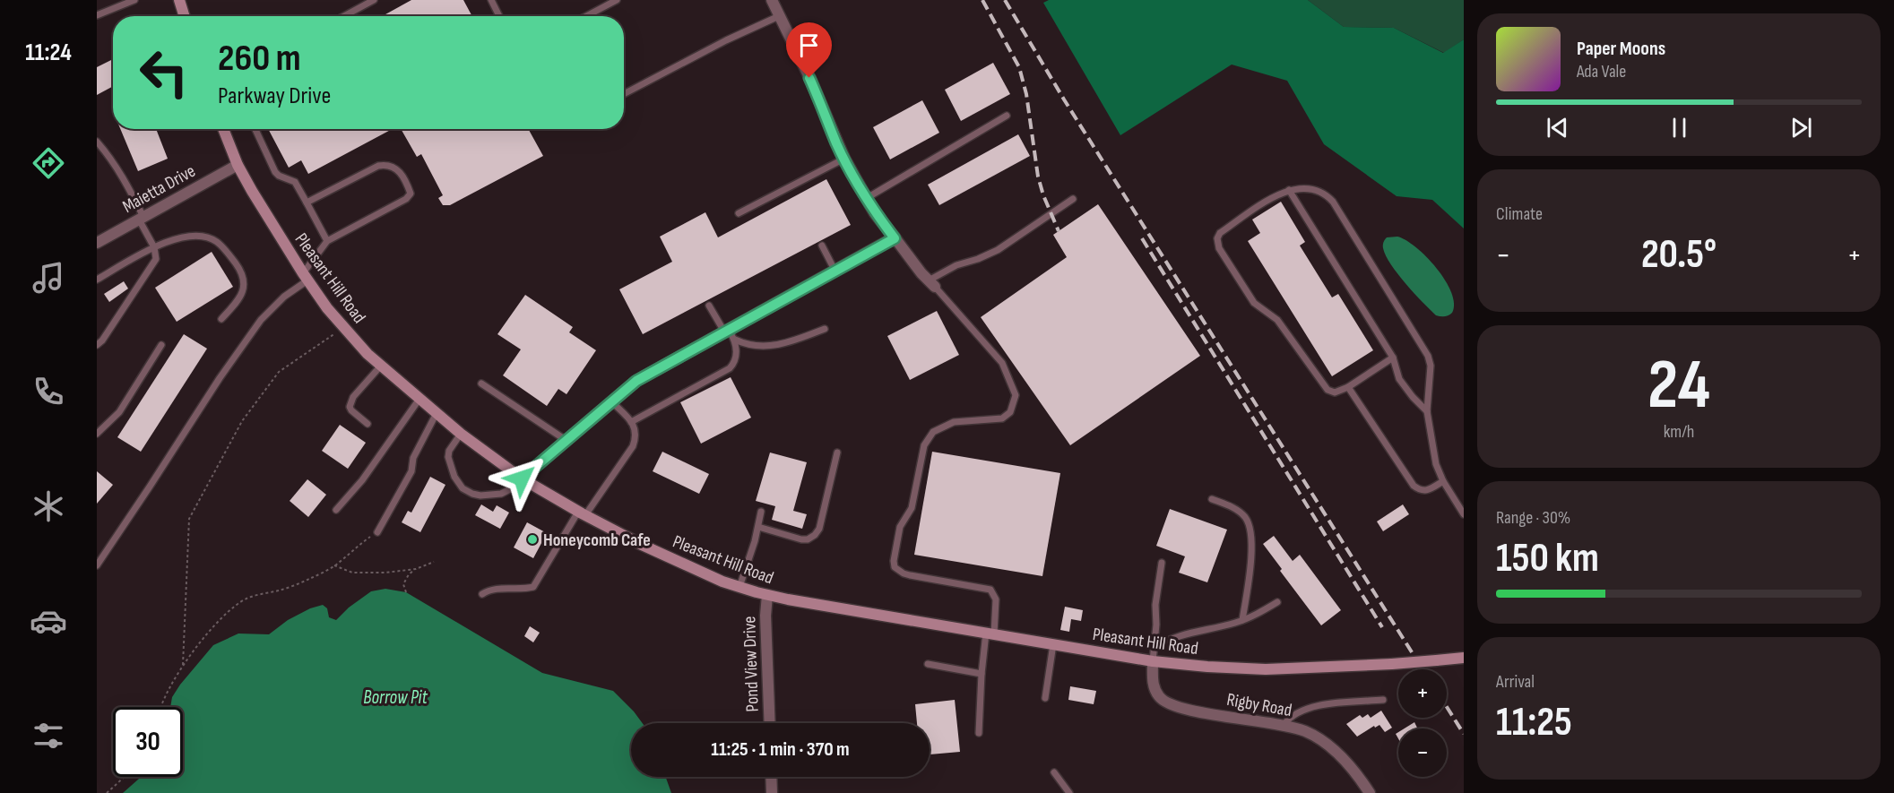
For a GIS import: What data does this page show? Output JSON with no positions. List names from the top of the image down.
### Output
{
  "streets": {
    "street": [
      "Maietta Drive",
      "Pleasant Hill Road",
      "Pond View Drive",
      "Rigby Road"
    ]
  },
  "crossings": [
    ["Maietta Drive", "Pleasant Hill Road"],
    ["Pleasant Hill Road", "Pond View Drive"],
    ["Pleasant Hill Road", "Rigby Road"]
  ],
  "water": ["Borrow Pit"],
  "places": ["Honeycomb Cafe"],
  "page": {
    "tabs": "11:24",
    "turn": ["260 m", "Parkway Drive"],
    "song": ["Paper Moons", "Ada Vale"],
    "tile": [
      "Climate",
      ["24", "km/h"],
      ["Range · 30%", "150 km"],
      ["Arrival", "11:25"]
    ],
    "heat": ["−", "20.5°", "+"],
    "map_buttons": ["+", "−"],
    "limit": "30",
    "trip": "11:25 · 1 min · 370 m"
  }
}
